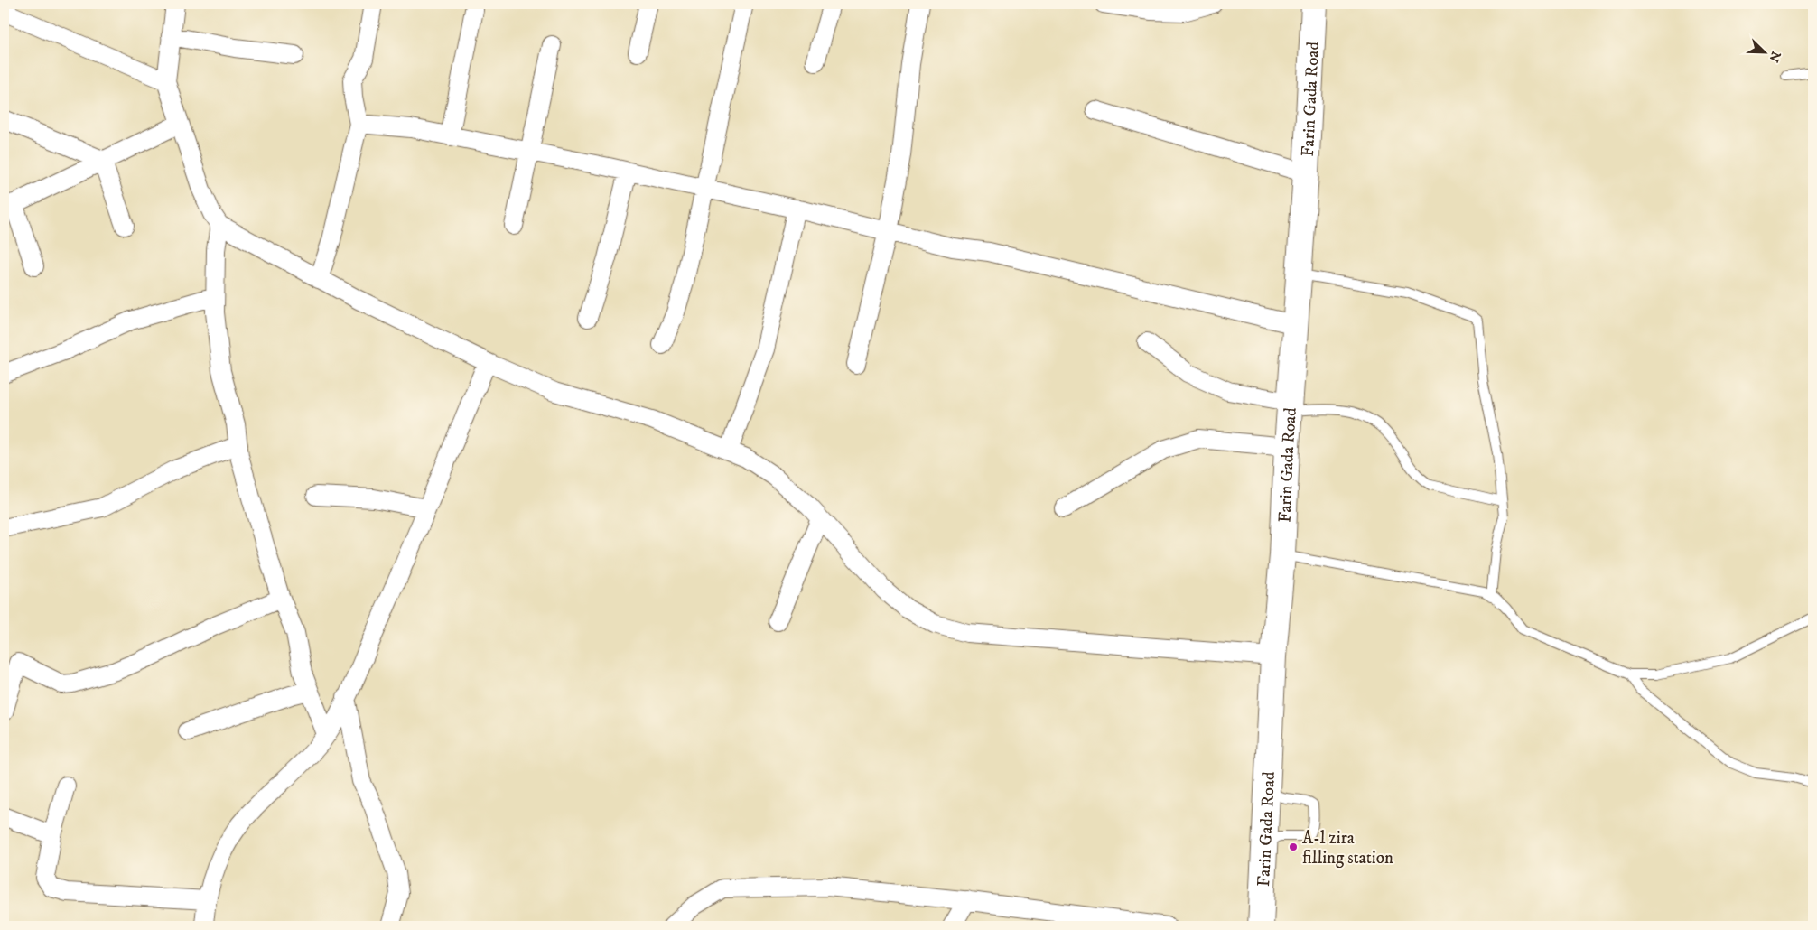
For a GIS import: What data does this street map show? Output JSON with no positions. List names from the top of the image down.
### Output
{
  "streets": {
    "main road": ["Farin Gada Road"]
  },
  "places": ["A-l zira filling station"],
  "north": "bottom right"
}
